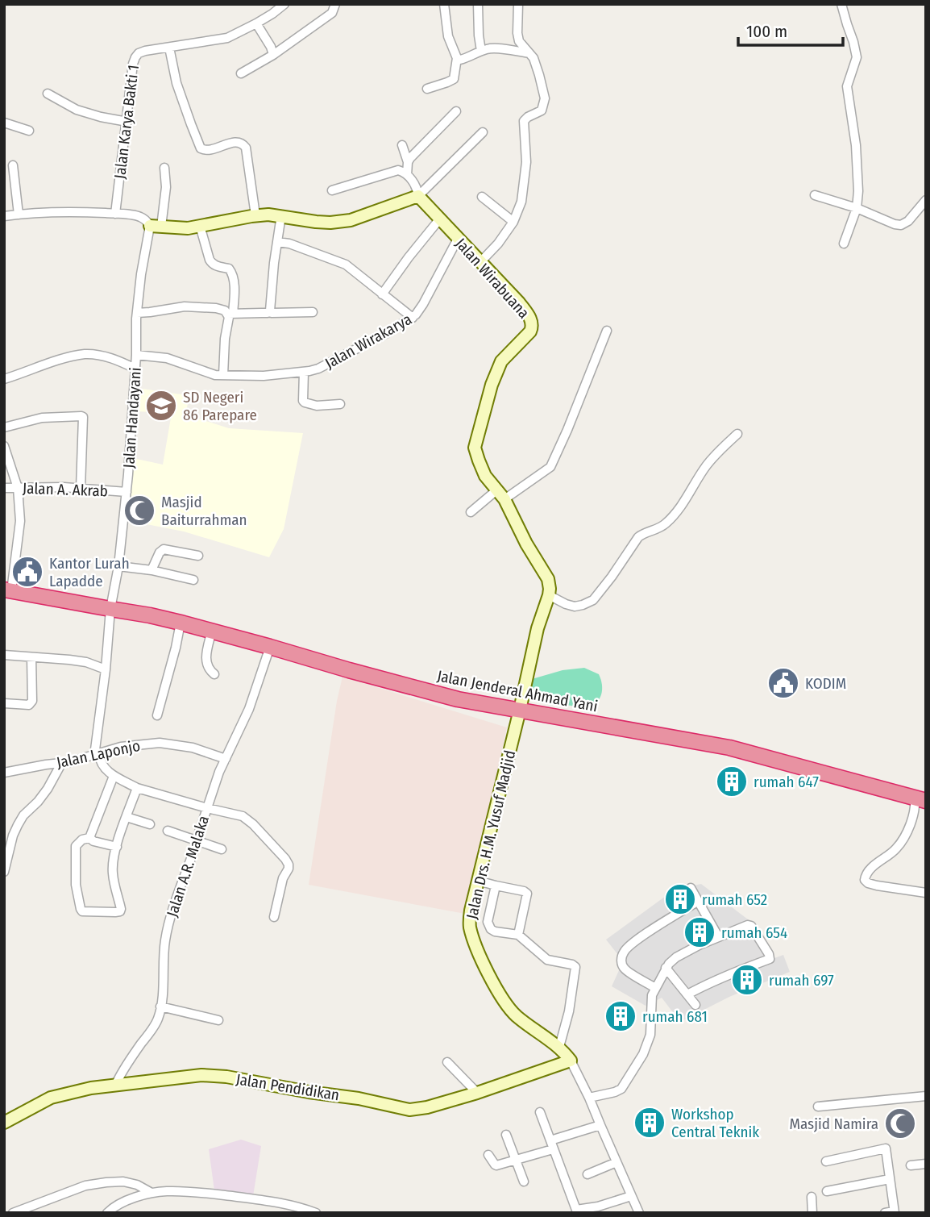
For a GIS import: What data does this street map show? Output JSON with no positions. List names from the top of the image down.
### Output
{
  "streets": {
    "highway": ["Jalan Jenderal Ahmad Yani"],
    "street": [
      "Jalan Karya Bakti 1",
      "Jalan Wirabuana",
      "Jalan Wirakarya",
      "Jalan Handayani",
      "Jalan A. Akrab",
      "Jalan Laponjo",
      "Jalan Drs. H.M. Yusuf Madjid",
      "Jalan A.R. Malaka",
      "Jalan Pendidikan"
    ]
  },
  "crossings": [
    ["Jalan Wirabuana", "Jalan Wirakarya"],
    ["Jalan Wirakarya", "Jalan Handayani"],
    ["Jalan Handayani", "Jalan A. Akrab"],
    ["Jalan Handayani", "Jalan Jenderal Ahmad Yani"],
    ["Jalan Handayani", "Jalan Laponjo"],
    ["Jalan Jenderal Ahmad Yani", "Jalan Drs. H.M. Yusuf Madjid"],
    ["Jalan Jenderal Ahmad Yani", "Jalan A.R. Malaka"],
    ["Jalan Laponjo", "Jalan A.R. Malaka"],
    ["Jalan Drs. H.M. Yusuf Madjid", "Jalan Pendidikan"],
    ["Jalan A.R. Malaka", "Jalan Pendidikan"]
  ],
  "places": {
    "school or university": ["SD Negeri 86 Parepare"],
    "mosque": ["Masjid Baiturrahman", "Masjid Namira"],
    "public building": ["Kantor Lurah Lapadde", "KODIM"],
    "building": [
      "rumah 647",
      "rumah 652",
      "rumah 654",
      "rumah 697",
      "rumah 681",
      "Workshop Central Teknik"
    ]
  },
  "scale_bar": "100 m"
}
